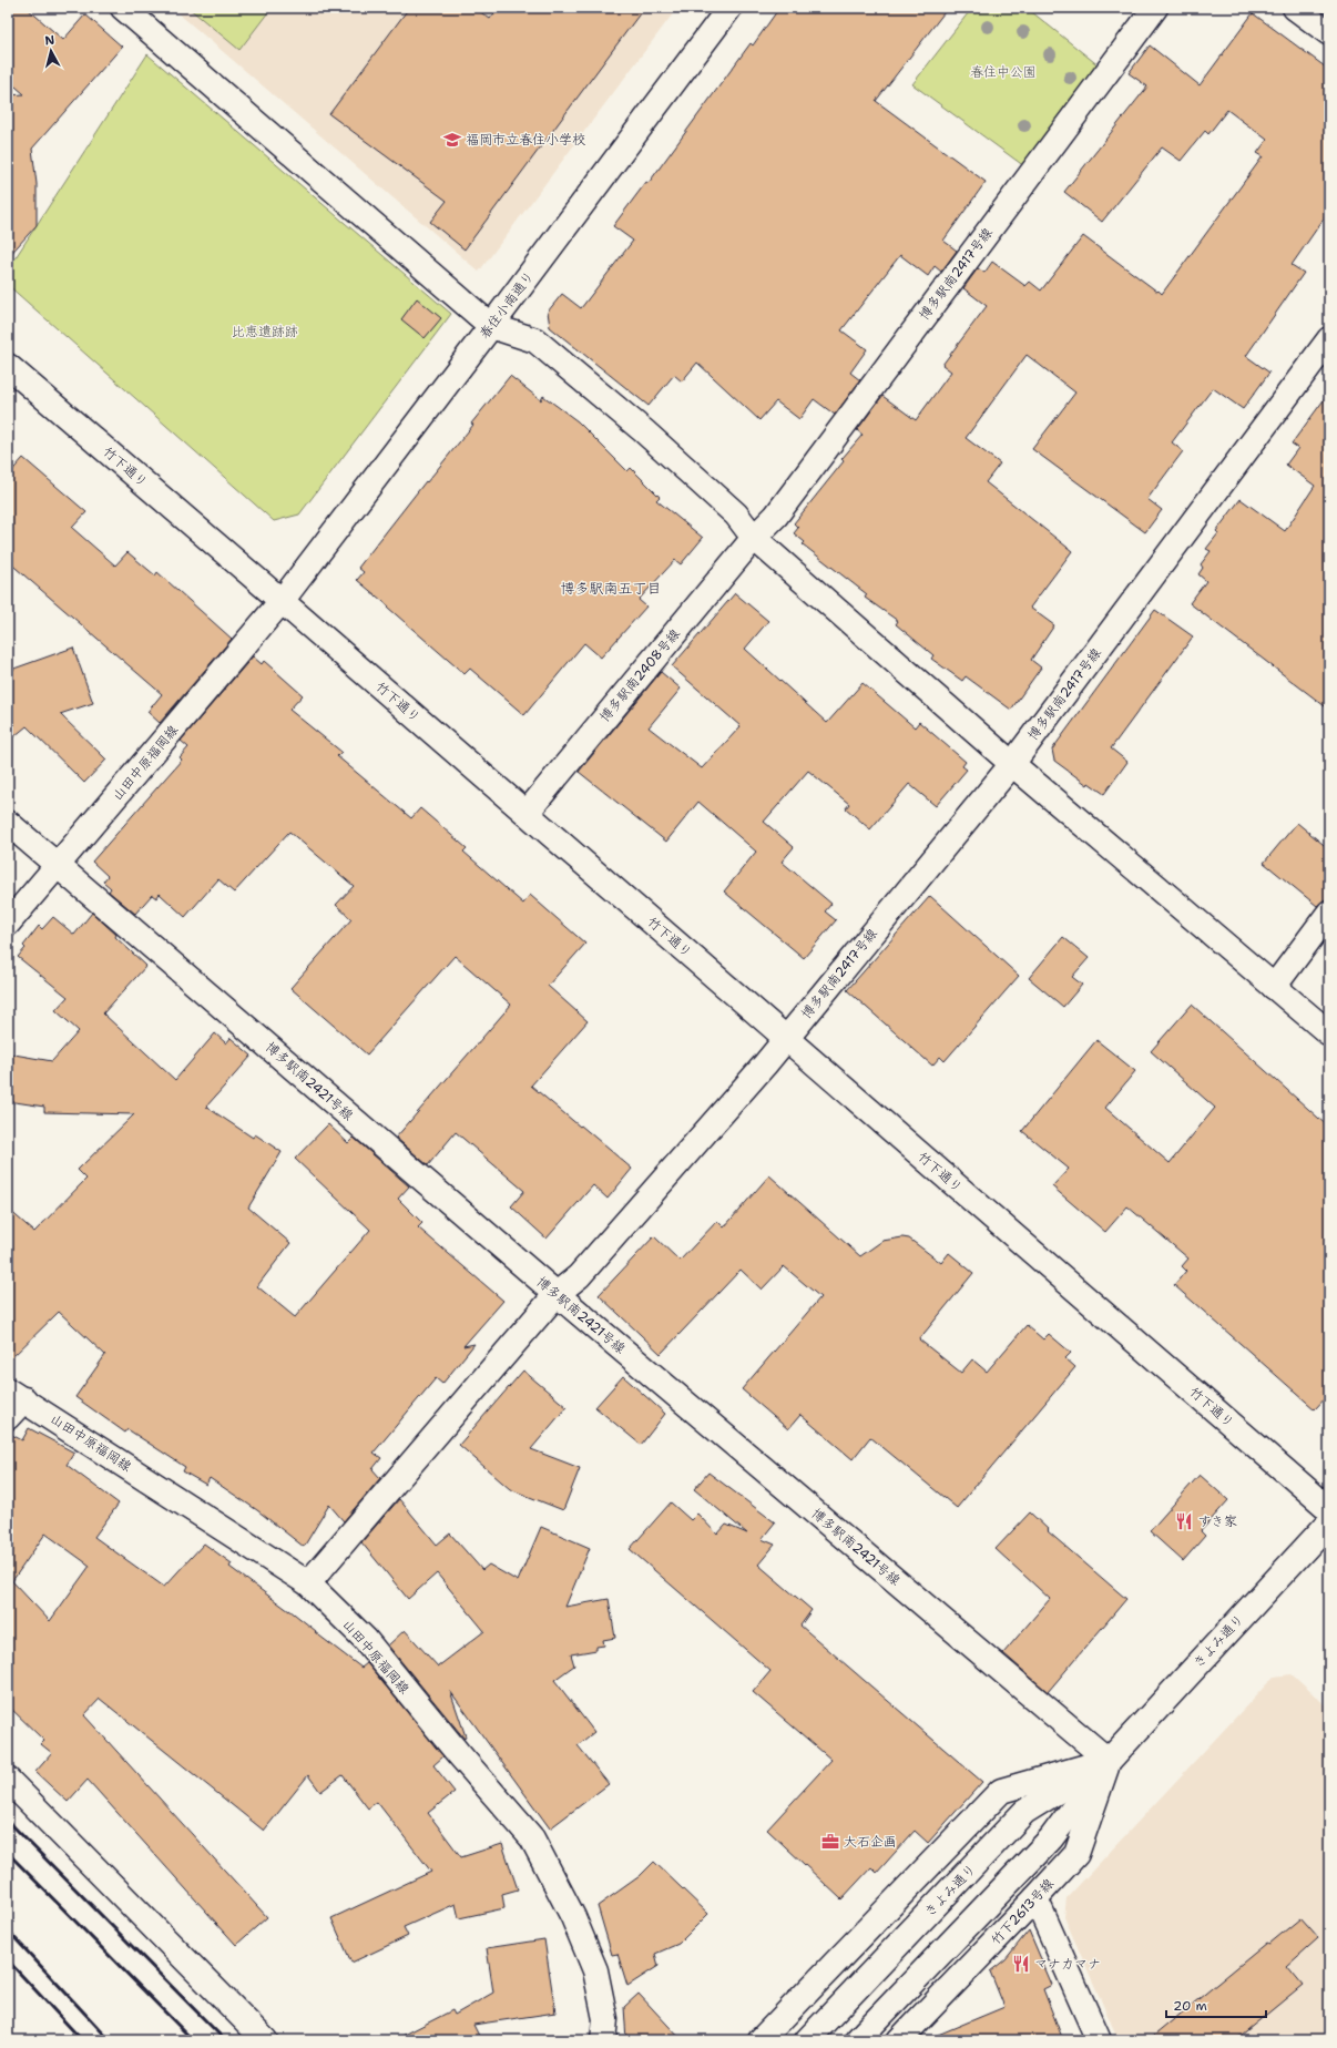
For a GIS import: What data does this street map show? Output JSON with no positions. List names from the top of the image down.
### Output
{
  "streets": {
    "street": [
      "博多駅南2417号線",
      "春住小南通り",
      "竹下通り",
      "博多駅南2408号線",
      "山田中原福岡線",
      "博多駅南2421号線",
      "きよみ通り",
      "竹下2613号線"
    ]
  },
  "crossings": [
    ["博多駅南2417号線", "竹下通り"],
    ["博多駅南2417号線", "博多駅南2408号線"],
    ["博多駅南2417号線", "山田中原福岡線"],
    ["博多駅南2417号線", "博多駅南2421号線"],
    ["春住小南通り", "竹下通り"],
    ["春住小南通り", "山田中原福岡線"],
    ["竹下通り", "博多駅南2408号線"],
    ["竹下通り", "山田中原福岡線"],
    ["山田中原福岡線", "博多駅南2421号線"],
    ["博多駅南2421号線", "きよみ通り"],
    ["博多駅南2421号線", "竹下2613号線"],
    ["きよみ通り", "竹下2613号線"]
  ],
  "districts": ["博多駅南五丁目"],
  "parks": ["春住中公園", "比恵遺跡跡"],
  "places": {
    "school or university": ["福岡市立春住小学校"],
    "restaurant": ["すき家", "マナカマナ"],
    "office": ["大石企画"]
  },
  "scale_bar": "20 m",
  "north": "top"
}
